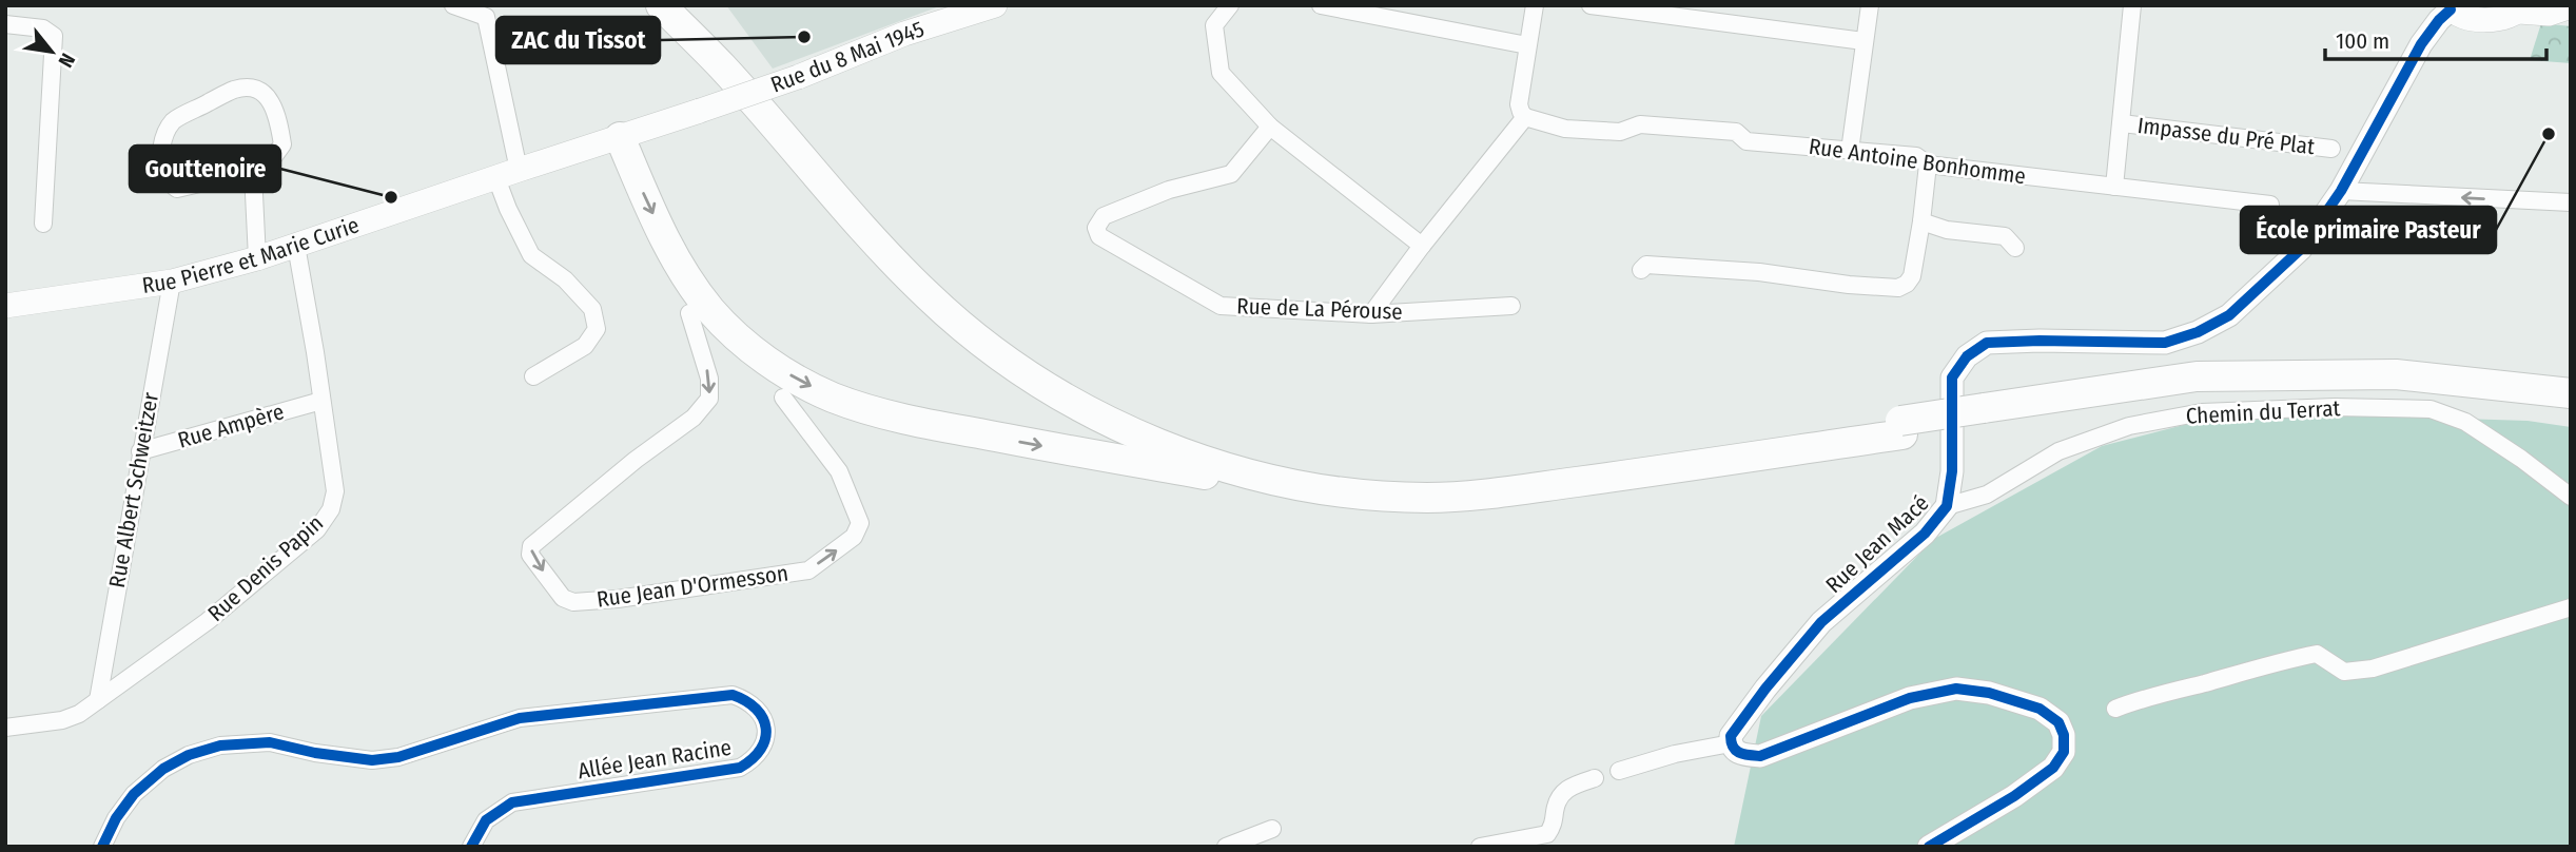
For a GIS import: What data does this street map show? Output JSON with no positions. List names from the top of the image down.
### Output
{
  "streets": {
    "main road": ["Rue du 8 Mai 1945", "Rue Pierre et Marie Curie"],
    "street": [
      "Impasse du Pré Plat",
      "Rue Antoine Bonhomme",
      "Rue de La Pérouse",
      "Chemin du Terrat",
      "Rue Ampère",
      "Rue Albert Schweitzer",
      "Rue Jean Macé",
      "Rue Denis Papin",
      "Rue Jean D'Ormesson",
      "Allée Jean Racine"
    ]
  },
  "crossings": [
    ["Rue du 8 Mai 1945", "Rue Pierre et Marie Curie"],
    ["Rue Pierre et Marie Curie", "Rue Albert Schweitzer"],
    ["Rue Pierre et Marie Curie", "Rue Denis Papin"],
    ["Chemin du Terrat", "Rue Jean Macé"],
    ["Rue Ampère", "Rue Albert Schweitzer"],
    ["Rue Ampère", "Rue Denis Papin"],
    ["Rue Albert Schweitzer", "Rue Denis Papin"]
  ],
  "places": ["ZAC du Tissot", "École primaire Pasteur", "Gouttenoire"],
  "scale_bar": "100 m",
  "north": "bottom right"
}
